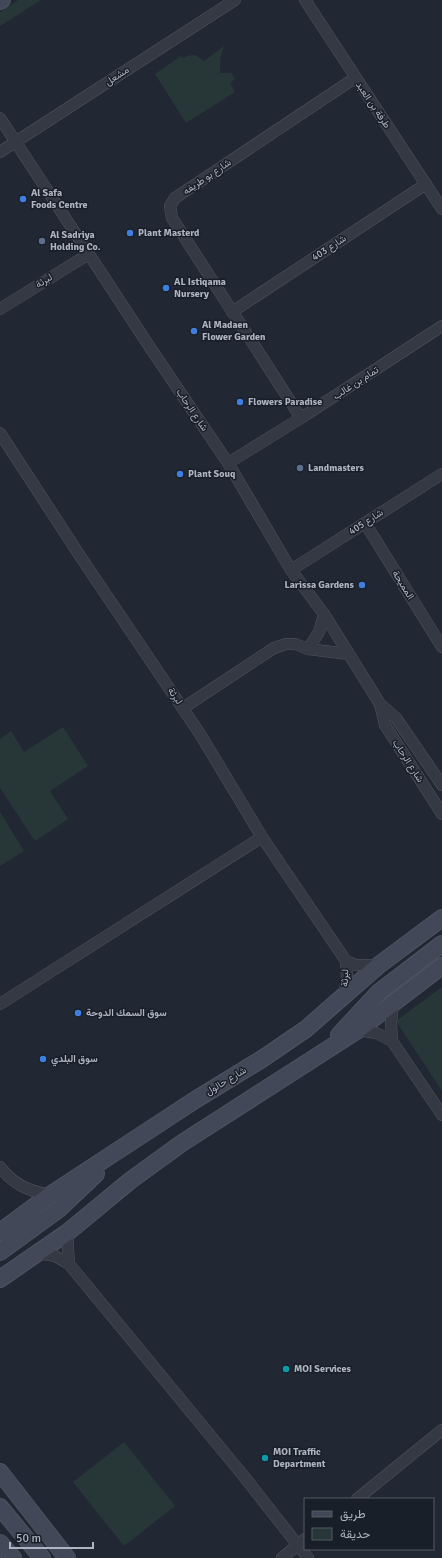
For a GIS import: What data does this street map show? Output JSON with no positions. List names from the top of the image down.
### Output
{
  "streets": {
    "main road": ["شارع حالول"],
    "street": [
      "مشعل",
      "طرفة بن العبد",
      "شارع بو طريفه",
      "شارع 403",
      "لبرثة",
      "تمام بن غالب",
      "شارع الرحاب",
      "شارع 405",
      "المميحة"
    ]
  },
  "crossings": [
    ["مشعل", "شارع الرحاب"],
    ["طرفة بن العبد", "شارع بو طريفه"],
    ["طرفة بن العبد", "شارع 403"],
    ["شارع بو طريفه", "شارع 403"],
    ["شارع بو طريفه", "تمام بن غالب"],
    ["لبرثة", "شارع الرحاب"],
    ["لبرثة", "شارع حالول"],
    ["تمام بن غالب", "شارع الرحاب"],
    ["شارع الرحاب", "شارع 405"],
    ["شارع 405", "المميحة"]
  ],
  "places": [
    "Al Safa Foods Centre",
    "Plant Masterd",
    "Al Sadriya Holding Co.",
    "AL Istiqama Nursery",
    "Al Madaen Flower Garden",
    "Flowers Paradise",
    "Landmasters",
    "Plant Souq",
    "Larissa Gardens",
    "سوق السمك الدوحة",
    "سوق البلدي",
    "MOI Services",
    "MOI Traffic Department"
  ],
  "legend": ["طريق", "حديقة"],
  "scale_bar": "50 m"
}
